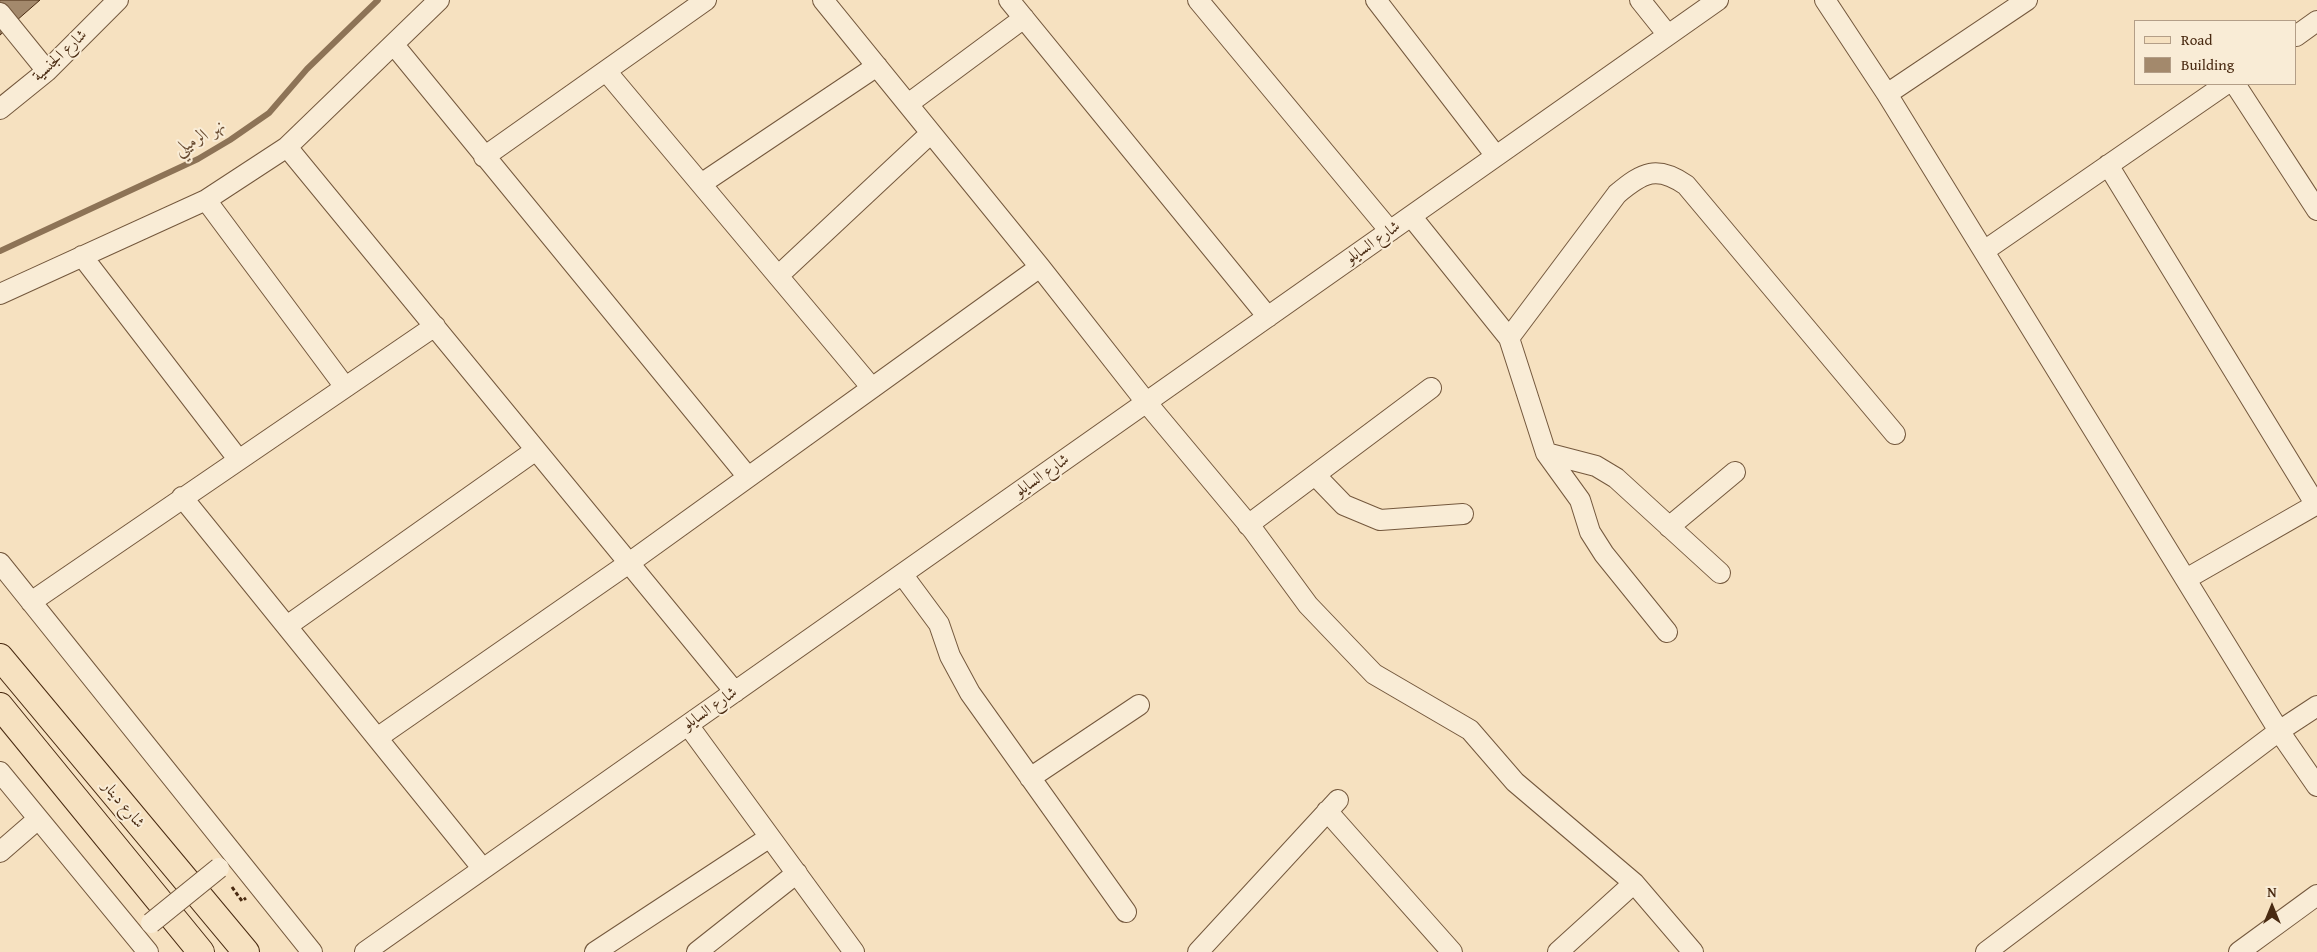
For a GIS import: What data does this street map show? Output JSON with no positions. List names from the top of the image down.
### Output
{
  "streets": {
    "main road": ["شارع دينار"],
    "street": ["شارع الجنسية", "شارع السايلو"]
  },
  "water": ["نهر الرميلي"],
  "legend": ["Road", "Building"],
  "north": "top"
}
